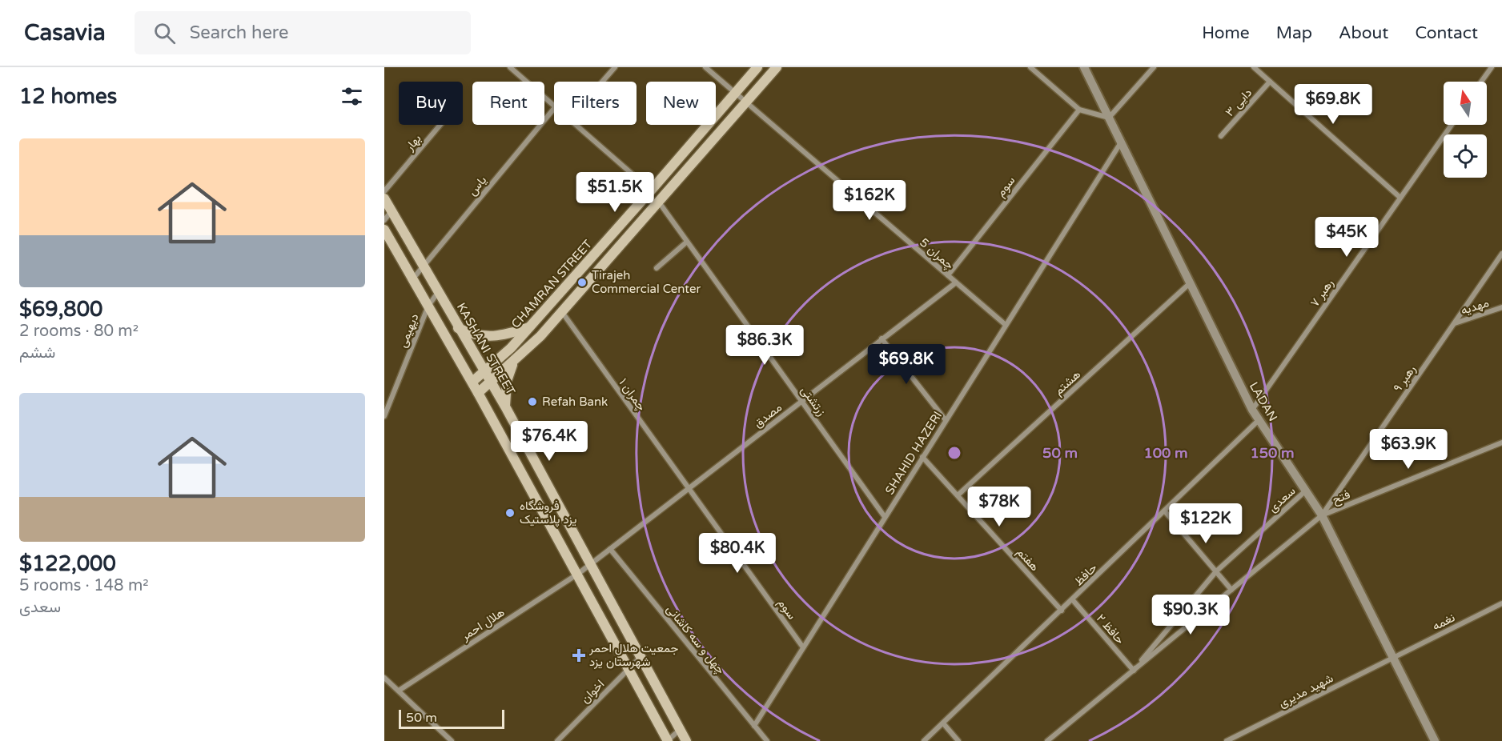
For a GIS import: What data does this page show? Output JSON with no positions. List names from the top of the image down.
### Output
{
  "streets": {
    "main road": ["CHAMRAN STREET", "KASHANI STREET"],
    "street": [
      "دایی ۳",
      "بهار",
      "یاس",
      "سوم",
      "چمران 5",
      "رهبر ۷",
      "مهدیه",
      "دیهیمی",
      "رهبر ۹",
      "هشتم",
      "چمران ۱",
      "زرتشتی",
      "LADAN",
      "مصدق",
      "SHAHID HAZERI",
      "فتح",
      "سعدی",
      "هفتم",
      "حافظ",
      "نغمه",
      "هلال احمر",
      "حافظ ۲",
      "چهل و سه کاشانی",
      "شهید مدیری",
      "اخوان"
    ]
  },
  "crossings": [
    ["یاس", "KASHANI STREET"],
    ["سوم", "چمران 5"],
    ["سوم", "چمران ۱"],
    ["سوم", "مصدق"],
    ["سوم", "SHAHID HAZERI"],
    ["چمران 5", "CHAMRAN STREET"],
    ["چمران 5", "مصدق"],
    ["چمران 5", "SHAHID HAZERI"],
    ["CHAMRAN STREET", "KASHANI STREET"],
    ["رهبر ۷", "LADAN"],
    ["مهدیه", "رهبر ۹"],
    ["دیهیمی", "KASHANI STREET"],
    ["KASHANI STREET", "مصدق"],
    ["KASHANI STREET", "هلال احمر"],
    ["KASHANI STREET", "اخوان"],
    ["رهبر ۹", "LADAN"],
    ["رهبر ۹", "فتح"],
    ["رهبر ۹", "سعدی"],
    ["هشتم", "LADAN"],
    ["هشتم", "هفتم"],
    ["چمران ۱", "مصدق"],
    ["زرتشتی", "مصدق"],
    ["زرتشتی", "SHAHID HAZERI"],
    ["LADAN", "SHAHID HAZERI"],
    ["LADAN", "فتح"],
    ["LADAN", "سعدی"],
    ["LADAN", "حافظ"],
    ["LADAN", "نغمه"],
    ["LADAN", "شهید مدیری"],
    ["مصدق", "هلال احمر"],
    ["مصدق", "چهل و سه کاشانی"],
    ["SHAHID HAZERI", "هفتم"],
    ["SHAHID HAZERI", "چهل و سه کاشانی"],
    ["فتح", "سعدی"],
    ["سعدی", "حافظ ۲"],
    ["هفتم", "حافظ"],
    ["حافظ", "حافظ ۲"],
    ["نغمه", "شهید مدیری"]
  ],
  "places": {
    "other": ["Tirajeh Commercial Center", "Refah Bank", "فروشگاه یزد پلاستیک"],
    "health": ["جمعیت هلال احمر شهرستان یزد"]
  },
  "scale_bar": "50 m",
  "north": "top",
  "page": {
    "header": "Casavia",
    "search": "Search here",
    "nav": [
      "Home",
      "Map",
      "About",
      "Contact"
    ],
    "heading": "12 homes",
    "chip": [
      "Buy",
      "Rent",
      "Filters",
      "New"
    ],
    "price": [
      "$69.8K",
      "$51.5K",
      "$162K",
      "$45K",
      "$86.3K",
      "$69.8K",
      "$76.4K",
      "$63.9K",
      "$78K",
      "$122K",
      "$80.4K",
      "$90.3K"
    ],
    "list": [
      {
        "name": "$69,800",
        "note": "2 rooms · 80 m² · ششم"
      },
      {
        "name": "$122,000",
        "note": "5 rooms · 148 m² · سعدی"
      }
    ],
    "scale": "50 m"
  },
  "rings": ["50 m", "100 m", "150 m"]
}
